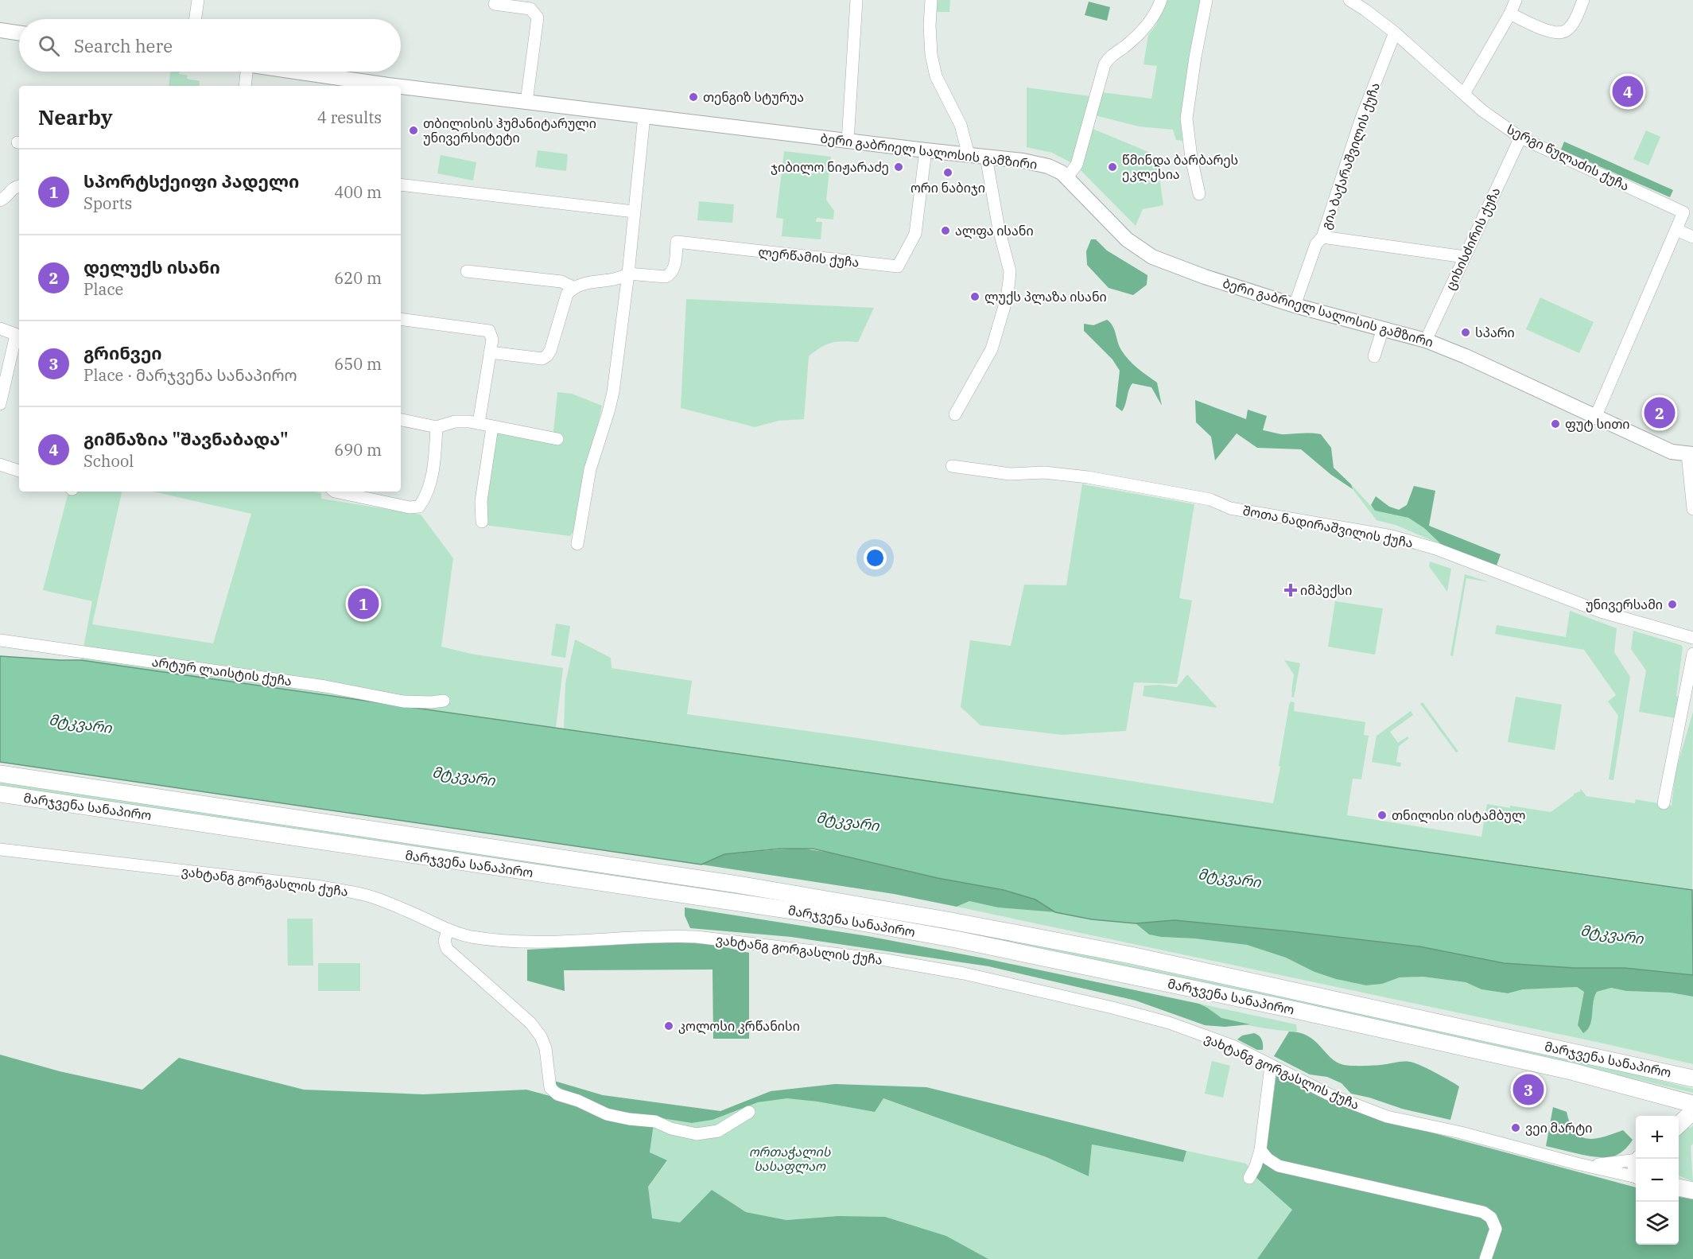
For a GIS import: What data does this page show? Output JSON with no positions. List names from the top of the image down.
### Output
{
  "streets": {
    "highway": ["მარჯვენა სანაპირო"],
    "main road": ["ბერი გაბრიელ სალოსის გამზირი"],
    "street": [
      "გია ბაქარაშვილის ქუჩა",
      "სერგი წულაძის ქუჩა",
      "ციხისძირის ქუჩა",
      "ლერწამის ქუჩა",
      "შოთა ნადირაშვილის ქუჩა",
      "არტურ ლაისტის ქუჩა",
      "ვახტანგ გორგასლის ქუჩა"
    ]
  },
  "crossings": [
    ["ბერი გაბრიელ სალოსის გამზირი", "გია ბაქარაშვილის ქუჩა"],
    ["ბერი გაბრიელ სალოსის გამზირი", "ციხისძირის ქუჩა"],
    ["ბერი გაბრიელ სალოსის გამზირი", "ლერწამის ქუჩა"],
    ["გია ბაქარაშვილის ქუჩა", "სერგი წულაძის ქუჩა"],
    ["სერგი წულაძის ქუჩა", "ციხისძირის ქუჩა"]
  ],
  "water": ["მტკვარი"],
  "parks": ["ორთაჭალის სასაფლაო"],
  "places": {
    "other": [
      "თენგიზ სტურუა",
      "თბილისის ჰუმანიტარული უნივერსიტეტი",
      "ჯიბილო ნიჟარაძე",
      "წმინდა ბარბარეს ეკლესია",
      "ორი ნაბიჯი",
      "ალფა ისანი",
      "ლუქს პლაზა ისანი",
      "სპარი",
      "ფუტ სითი",
      "უნივერსამი",
      "თნილისი ისტამბულ",
      "კოლოსი კრწანისი",
      "ვეი მარტი"
    ],
    "health": ["იმპექსი"]
  },
  "page": {
    "search": "Search here",
    "pins": [
      "4",
      "2",
      "1",
      "3"
    ],
    "heading": ["Nearby", "4 results"],
    "list": [
      {
        "mark": "1",
        "name": "სპორტსქეიფი პადელი",
        "note": "Sports",
        "value": "400 m"
      },
      {
        "mark": "2",
        "name": "დელუქს ისანი",
        "note": "Place",
        "value": "620 m"
      },
      {
        "mark": "3",
        "name": "გრინვეი",
        "note": "Place · მარჯვენა სანაპირო",
        "value": "650 m"
      },
      {
        "mark": "4",
        "name": "გიმნაზია \"შავნაბადა\"",
        "note": "School",
        "value": "690 m"
      }
    ],
    "map_buttons": ["+", "−"]
  }
}
